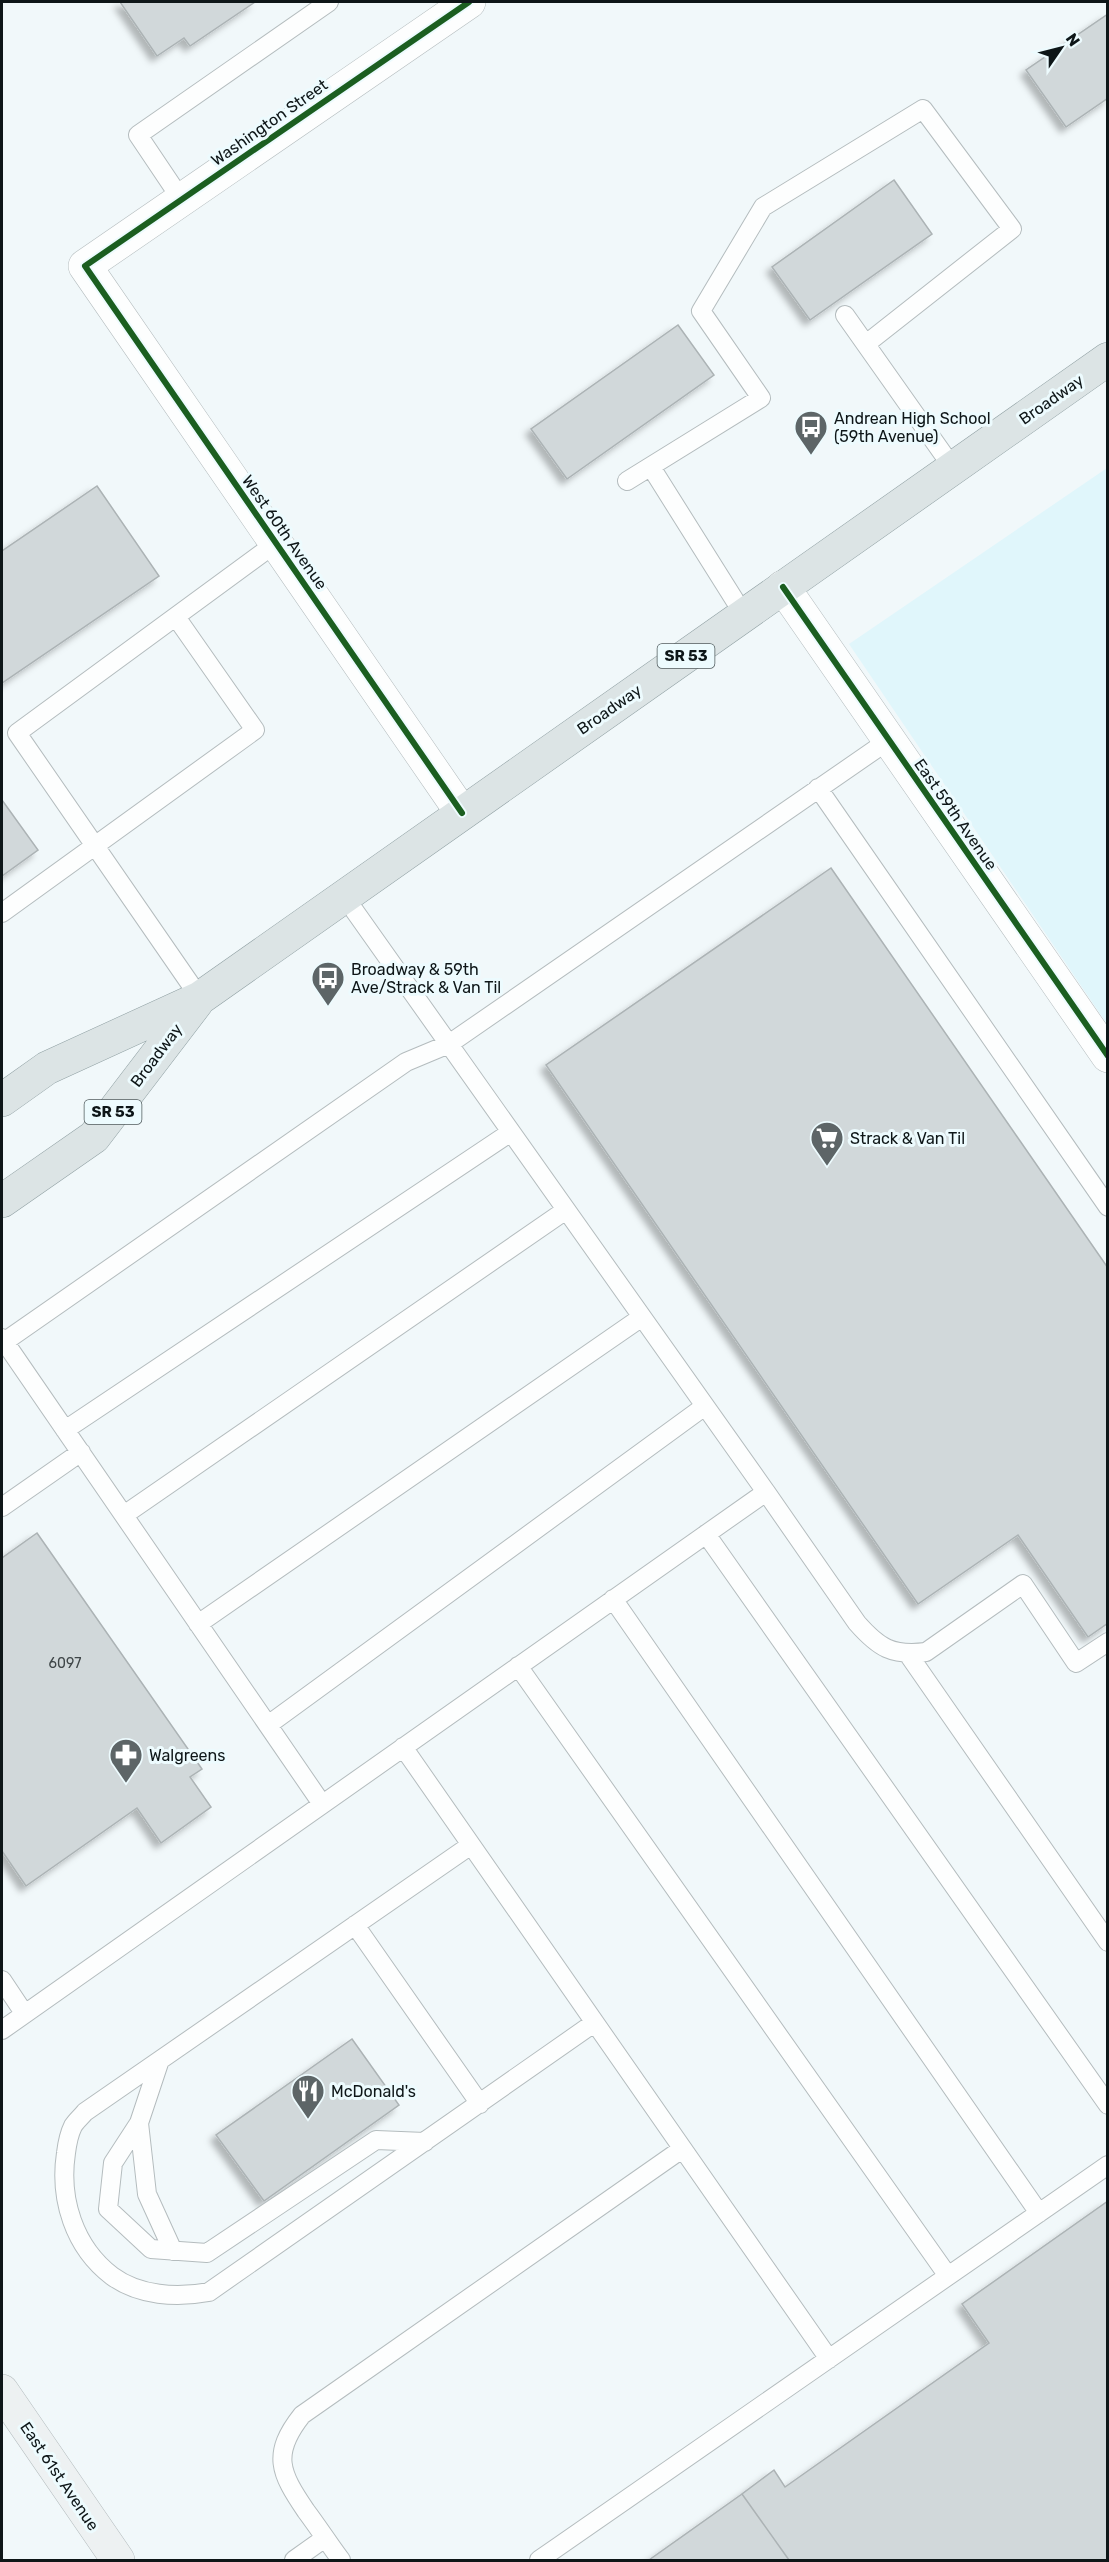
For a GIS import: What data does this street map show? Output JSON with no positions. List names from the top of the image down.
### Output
{
  "streets": {
    "main road": ["Broadway", "SR 53", "East 61st Avenue"],
    "street": ["Washington Street", "West 60th Avenue", "East 59th Avenue"]
  },
  "crossings": [
    ["Washington Street", "West 60th Avenue"],
    ["Broadway", "West 60th Avenue"],
    ["Broadway", "East 59th Avenue"]
  ],
  "places": {
    "bus stop": ["Andrean High School (59th Avenue)", "Broadway & 59th Ave/Strack & Van Til"],
    "supermarket": ["Strack & Van Til"],
    "pharmacy": ["Walgreens"],
    "restaurant": ["McDonald's"]
  },
  "house_numbers": ["6097"],
  "north": "top right"
}
